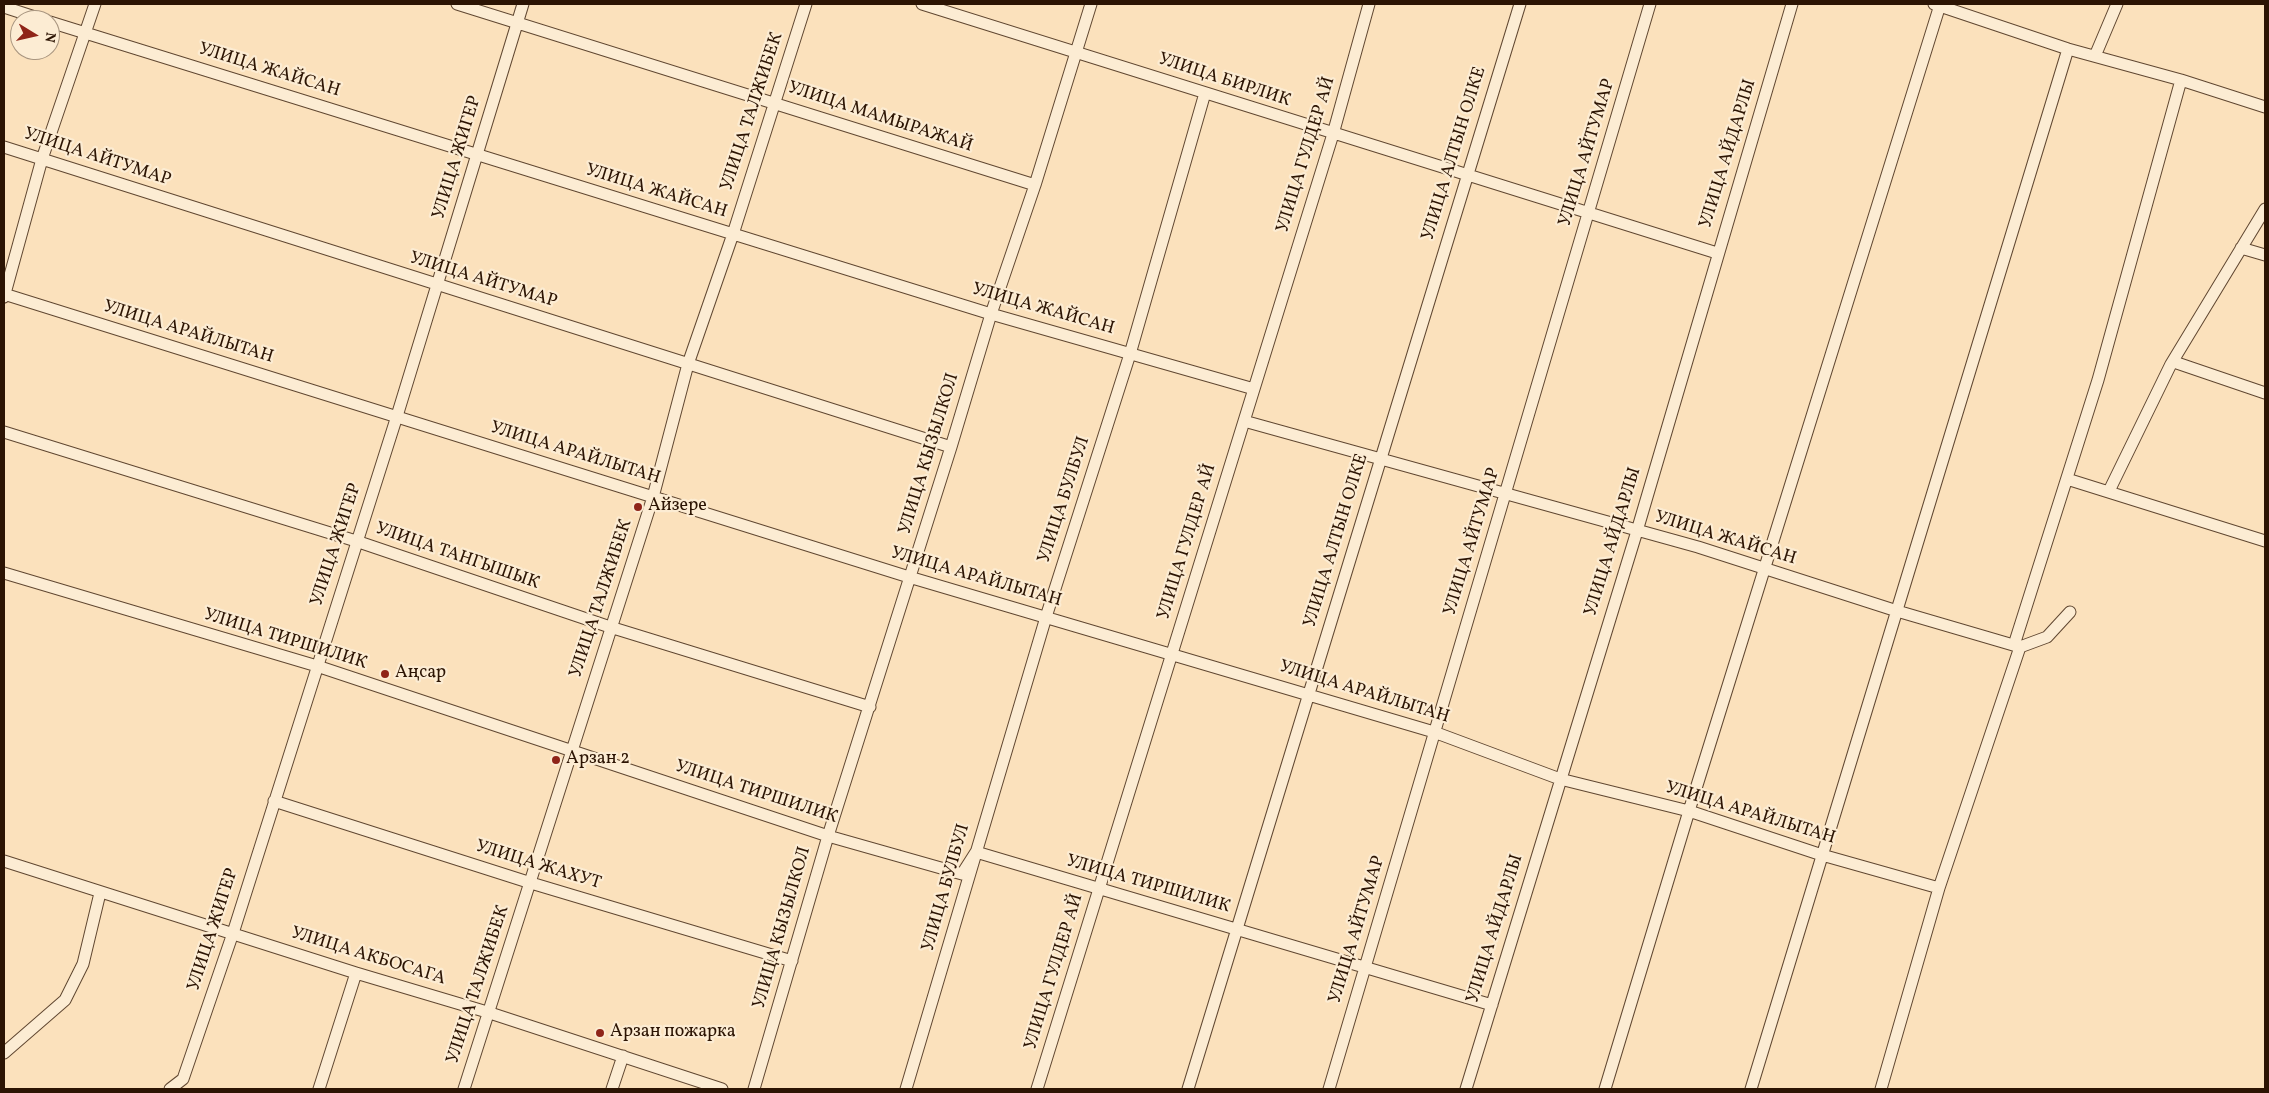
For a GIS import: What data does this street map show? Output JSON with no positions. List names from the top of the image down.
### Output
{
  "streets": {
    "street": [
      "УЛИЦА ЖАЙСАН",
      "УЛИЦА БИРЛИК",
      "УЛИЦА ТАЛЖИБЕК",
      "УЛИЦА МАМЫРАЖАЙ",
      "УЛИЦА АЙТУМАР",
      "УЛИЦА АЛТЫН ОЛКЕ",
      "УЛИЦА АЙДАРЛЫ",
      "УЛИЦА ГУЛДЕР АЙ",
      "УЛИЦА ЖИГЕР",
      "УЛИЦА АРАЙЛЫТАН",
      "УЛИЦА КЫЗЫЛКОЛ",
      "УЛИЦА БУЛБУЛ",
      "УЛИЦА ТАНГЫШЫК",
      "УЛИЦА ТИРШИЛИК",
      "УЛИЦА ЖАХУТ",
      "УЛИЦА АКБОСАГА"
    ]
  },
  "crossings": [
    ["УЛИЦА ЖАЙСАН", "УЛИЦА ТАЛЖИБЕК"],
    ["УЛИЦА ЖАЙСАН", "УЛИЦА АЙТУМАР"],
    ["УЛИЦА ЖАЙСАН", "УЛИЦА АЛТЫН ОЛКЕ"],
    ["УЛИЦА ЖАЙСАН", "УЛИЦА АЙДАРЛЫ"],
    ["УЛИЦА ЖАЙСАН", "УЛИЦА ГУЛДЕР АЙ"],
    ["УЛИЦА ЖАЙСАН", "УЛИЦА ЖИГЕР"],
    ["УЛИЦА ЖАЙСАН", "УЛИЦА КЫЗЫЛКОЛ"],
    ["УЛИЦА ЖАЙСАН", "УЛИЦА БУЛБУЛ"],
    ["УЛИЦА БИРЛИК", "УЛИЦА АЙТУМАР"],
    ["УЛИЦА БИРЛИК", "УЛИЦА АЛТЫН ОЛКЕ"],
    ["УЛИЦА БИРЛИК", "УЛИЦА АЙДАРЛЫ"],
    ["УЛИЦА БИРЛИК", "УЛИЦА ГУЛДЕР АЙ"],
    ["УЛИЦА БИРЛИК", "УЛИЦА КЫЗЫЛКОЛ"],
    ["УЛИЦА БИРЛИК", "УЛИЦА БУЛБУЛ"],
    ["УЛИЦА ТАЛЖИБЕК", "УЛИЦА МАМЫРАЖАЙ"],
    ["УЛИЦА ТАЛЖИБЕК", "УЛИЦА АЙТУМАР"],
    ["УЛИЦА ТАЛЖИБЕК", "УЛИЦА АРАЙЛЫТАН"],
    ["УЛИЦА ТАЛЖИБЕК", "УЛИЦА ТАНГЫШЫК"],
    ["УЛИЦА ТАЛЖИБЕК", "УЛИЦА ТИРШИЛИК"],
    ["УЛИЦА ТАЛЖИБЕК", "УЛИЦА ЖАХУТ"],
    ["УЛИЦА ТАЛЖИБЕК", "УЛИЦА АКБОСАГА"],
    ["УЛИЦА МАМЫРАЖАЙ", "УЛИЦА ЖИГЕР"],
    ["УЛИЦА МАМЫРАЖАЙ", "УЛИЦА КЫЗЫЛКОЛ"],
    ["УЛИЦА АЙТУМАР", "УЛИЦА ЖИГЕР"],
    ["УЛИЦА АЙТУМАР", "УЛИЦА АРАЙЛЫТАН"],
    ["УЛИЦА АЙТУМАР", "УЛИЦА КЫЗЫЛКОЛ"],
    ["УЛИЦА АЙТУМАР", "УЛИЦА ТИРШИЛИК"],
    ["УЛИЦА АЛТЫН ОЛКЕ", "УЛИЦА АРАЙЛЫТАН"],
    ["УЛИЦА АЛТЫН ОЛКЕ", "УЛИЦА ТИРШИЛИК"],
    ["УЛИЦА АЙДАРЛЫ", "УЛИЦА АРАЙЛЫТАН"],
    ["УЛИЦА АЙДАРЛЫ", "УЛИЦА ТИРШИЛИК"],
    ["УЛИЦА ГУЛДЕР АЙ", "УЛИЦА АРАЙЛЫТАН"],
    ["УЛИЦА ГУЛДЕР АЙ", "УЛИЦА ТИРШИЛИК"],
    ["УЛИЦА ЖИГЕР", "УЛИЦА АРАЙЛЫТАН"],
    ["УЛИЦА ЖИГЕР", "УЛИЦА ТАНГЫШЫК"],
    ["УЛИЦА ЖИГЕР", "УЛИЦА ТИРШИЛИК"],
    ["УЛИЦА ЖИГЕР", "УЛИЦА ЖАХУТ"],
    ["УЛИЦА ЖИГЕР", "УЛИЦА АКБОСАГА"],
    ["УЛИЦА АРАЙЛЫТАН", "УЛИЦА КЫЗЫЛКОЛ"],
    ["УЛИЦА АРАЙЛЫТАН", "УЛИЦА БУЛБУЛ"],
    ["УЛИЦА КЫЗЫЛКОЛ", "УЛИЦА ТАНГЫШЫК"],
    ["УЛИЦА КЫЗЫЛКОЛ", "УЛИЦА ТИРШИЛИК"],
    ["УЛИЦА КЫЗЫЛКОЛ", "УЛИЦА ЖАХУТ"],
    ["УЛИЦА БУЛБУЛ", "УЛИЦА ТИРШИЛИК"]
  ],
  "places": [
    "Айзере",
    "Аңсар",
    "Арзан 2",
    "Арзан пожарка"
  ],
  "north": "right"
}
